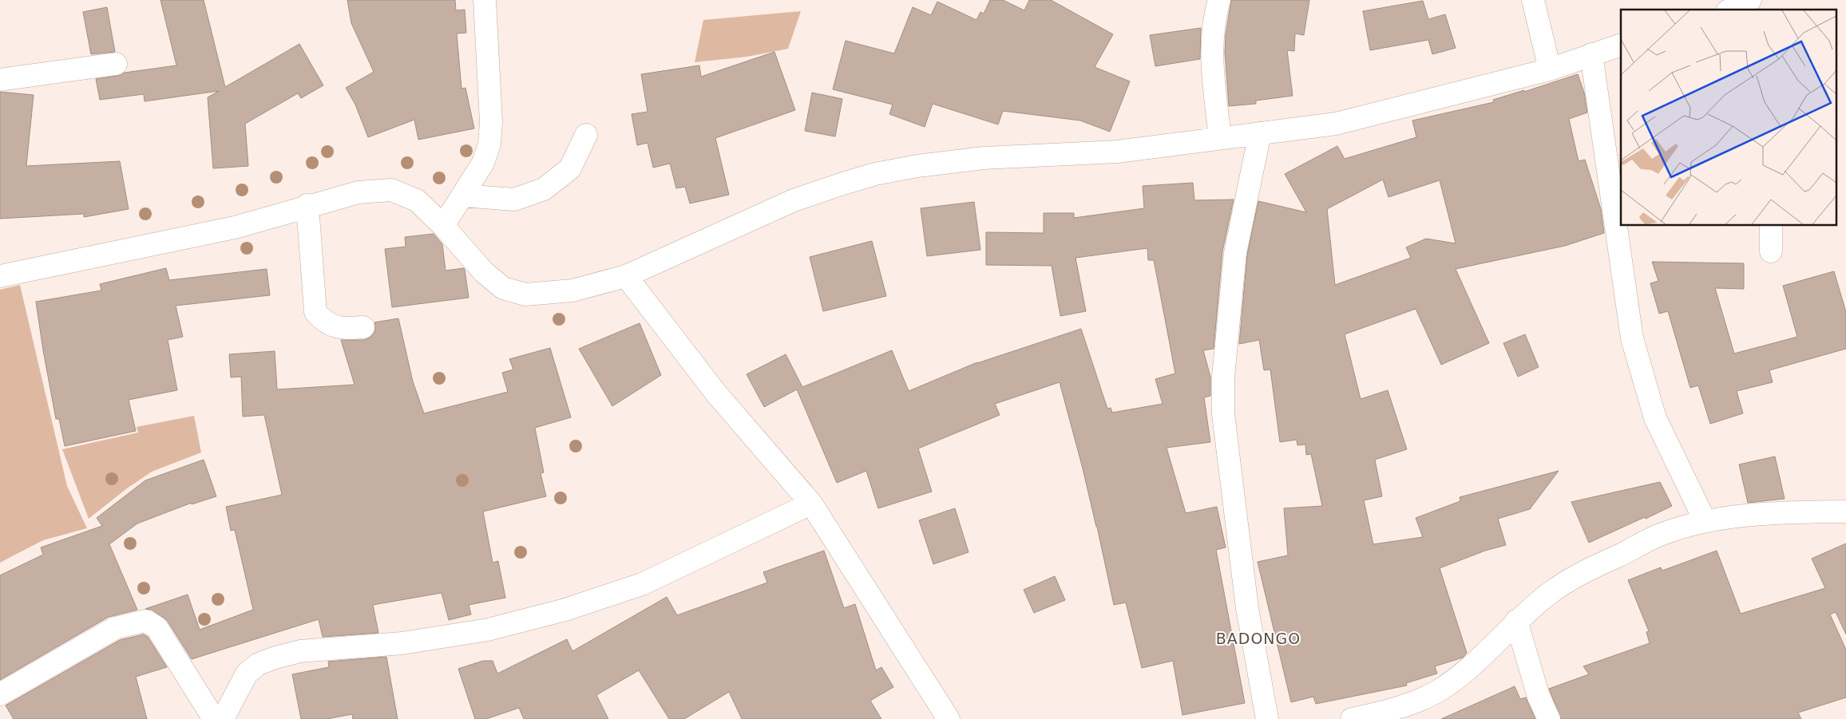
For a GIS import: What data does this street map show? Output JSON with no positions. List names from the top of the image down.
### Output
{
  "districts": ["BADONGO"]
}
